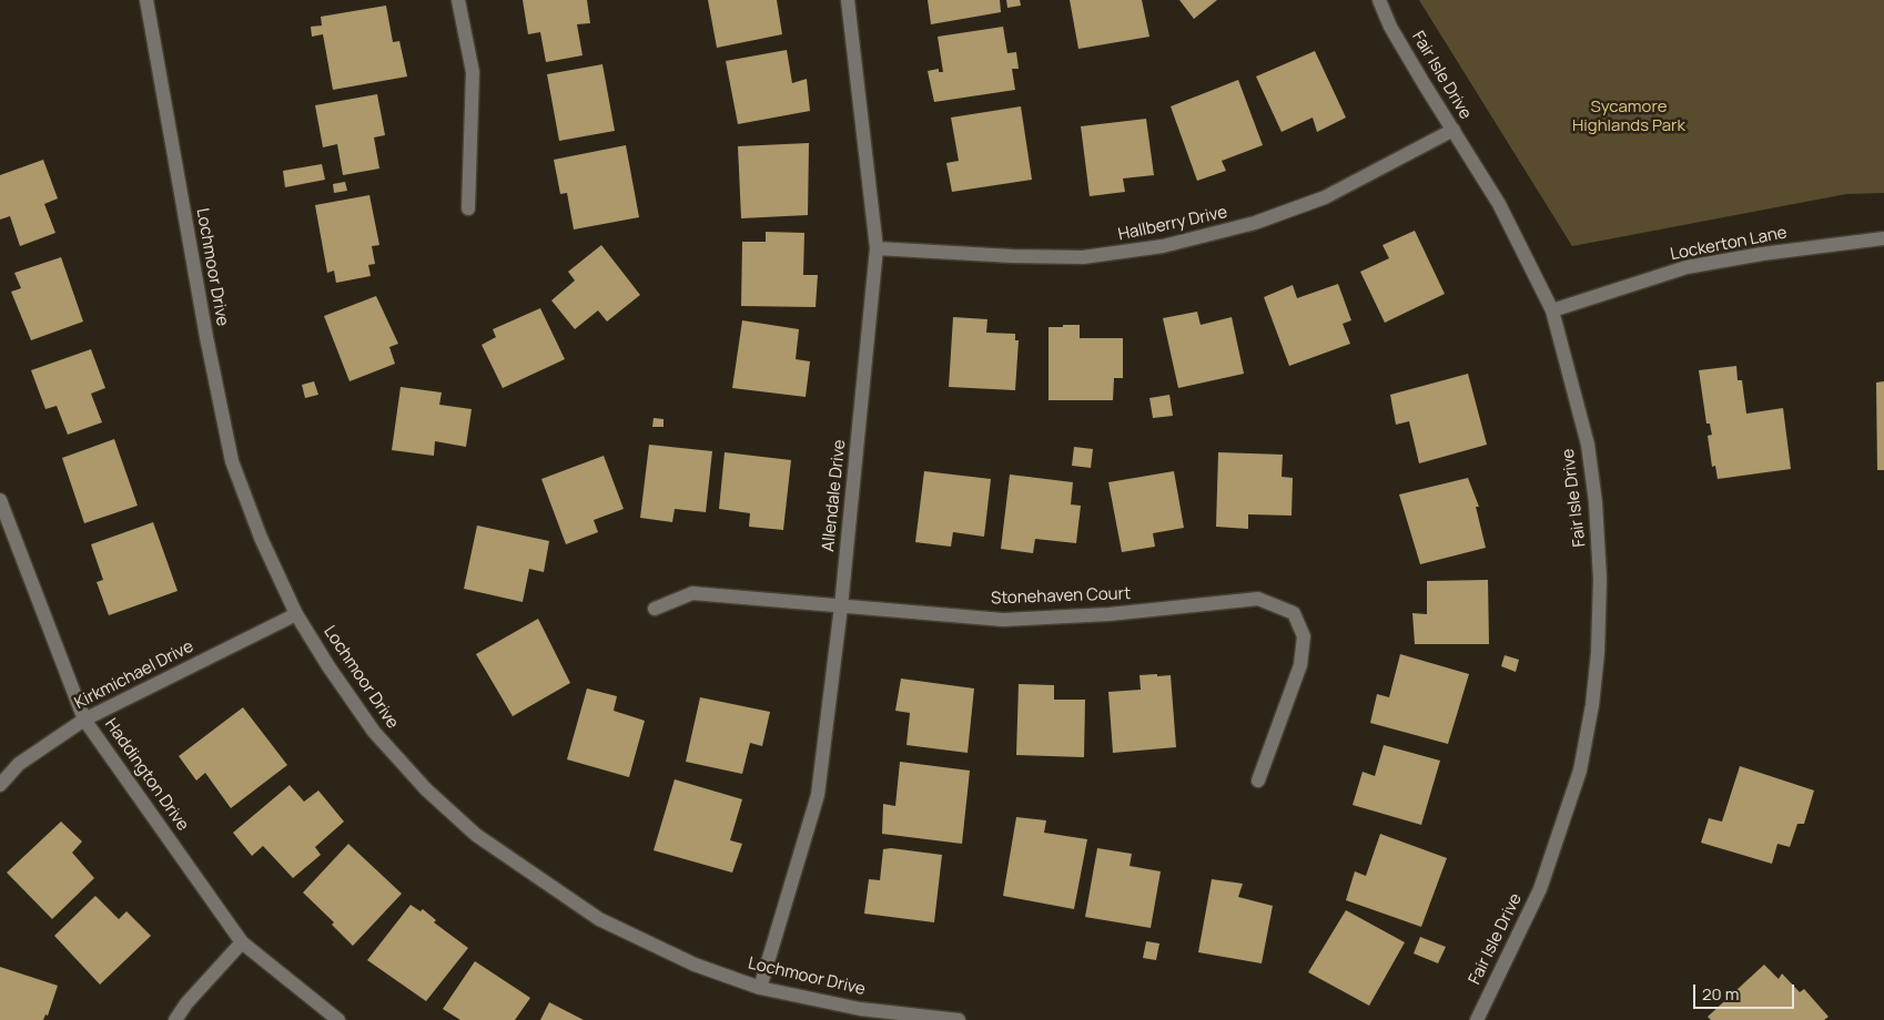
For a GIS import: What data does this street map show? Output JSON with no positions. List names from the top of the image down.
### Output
{
  "streets": {
    "street": [
      "Fair Isle Drive",
      "Hallberry Drive",
      "Lockerton Lane",
      "Lochmoor Drive",
      "Allendale Drive",
      "Stonehaven Court",
      "Kirkmichael Drive",
      "Haddington Drive"
    ]
  },
  "crossings": [
    ["Fair Isle Drive", "Hallberry Drive"],
    ["Fair Isle Drive", "Lockerton Lane"],
    ["Hallberry Drive", "Allendale Drive"],
    ["Lochmoor Drive", "Allendale Drive"],
    ["Lochmoor Drive", "Kirkmichael Drive"],
    ["Allendale Drive", "Stonehaven Court"],
    ["Kirkmichael Drive", "Haddington Drive"]
  ],
  "parks": ["Sycamore Highlands Park"],
  "scale_bar": "20 m"
}
